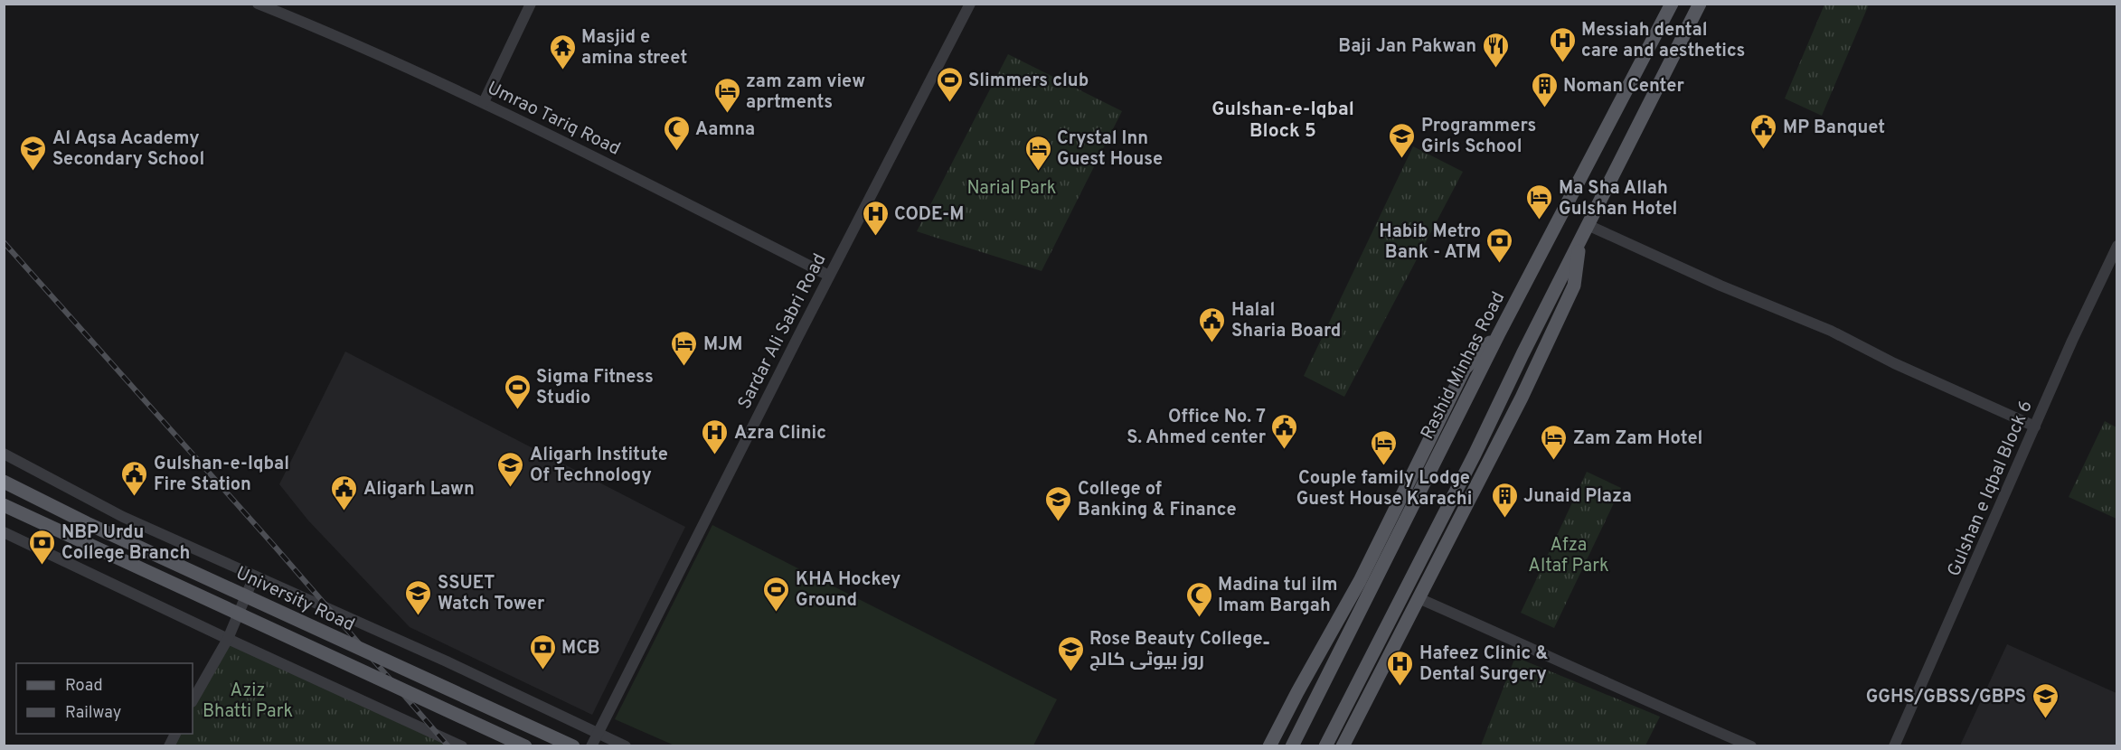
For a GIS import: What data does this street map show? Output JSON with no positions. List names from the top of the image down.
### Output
{
  "streets": {
    "main road": ["Rashid Minhas Road", "University Road"],
    "street": ["Umrao Tariq Road", "Sardar Ali Sabri Road", "Gulshan e Iqbal Block 6"]
  },
  "crossings": [
    ["Umrao Tariq Road", "Sardar Ali Sabri Road"]
  ],
  "districts": ["Gulshan-e-Iqbal Block 5"],
  "parks": ["Narial Park", "Afza Altaf Park", "Aziz Bhatti Park"],
  "places": {
    "hospital": [
      "Messiah dental care and aesthetics",
      "CODE-M",
      "Azra Clinic",
      "Hafeez Clinic & Dental Surgery"
    ],
    "restaurant": ["Baji Jan Pakwan"],
    "temple": ["Masjid e amina street"],
    "sports": ["Slimmers club", "Sigma Fitness Studio", "KHA Hockey Ground"],
    "building": ["Noman Center", "Junaid Plaza"],
    "hotel": [
      "zam zam view aprtments",
      "Crystal Inn Guest House",
      "Ma Sha Allah Gulshan Hotel",
      "MJM",
      "Zam Zam Hotel",
      "Couple family Lodge Guest House Karachi"
    ],
    "public building": [
      "MP Banquet",
      "Halal Sharia Board",
      "Office No. 7 S. Ahmed center",
      "Gulshan-e-Iqbal Fire Station",
      "Aligarh Lawn"
    ],
    "mosque": ["Aamna", "Madina tul ilm Imam Bargah"],
    "school or university": [
      "Programmers Girls School",
      "Al Aqsa Academy Secondary School",
      "Aligarh Institute Of Technology",
      "College of Banking & Finance",
      "SSUET Watch Tower",
      "Rose Beauty College۔ روز بیوٹی کالج",
      "GGHS/GBSS/GBPS"
    ],
    "bank": ["Habib Metro Bank - ATM", "NBP Urdu College Branch", "MCB"]
  },
  "legend": ["Road", "Railway"]
}
